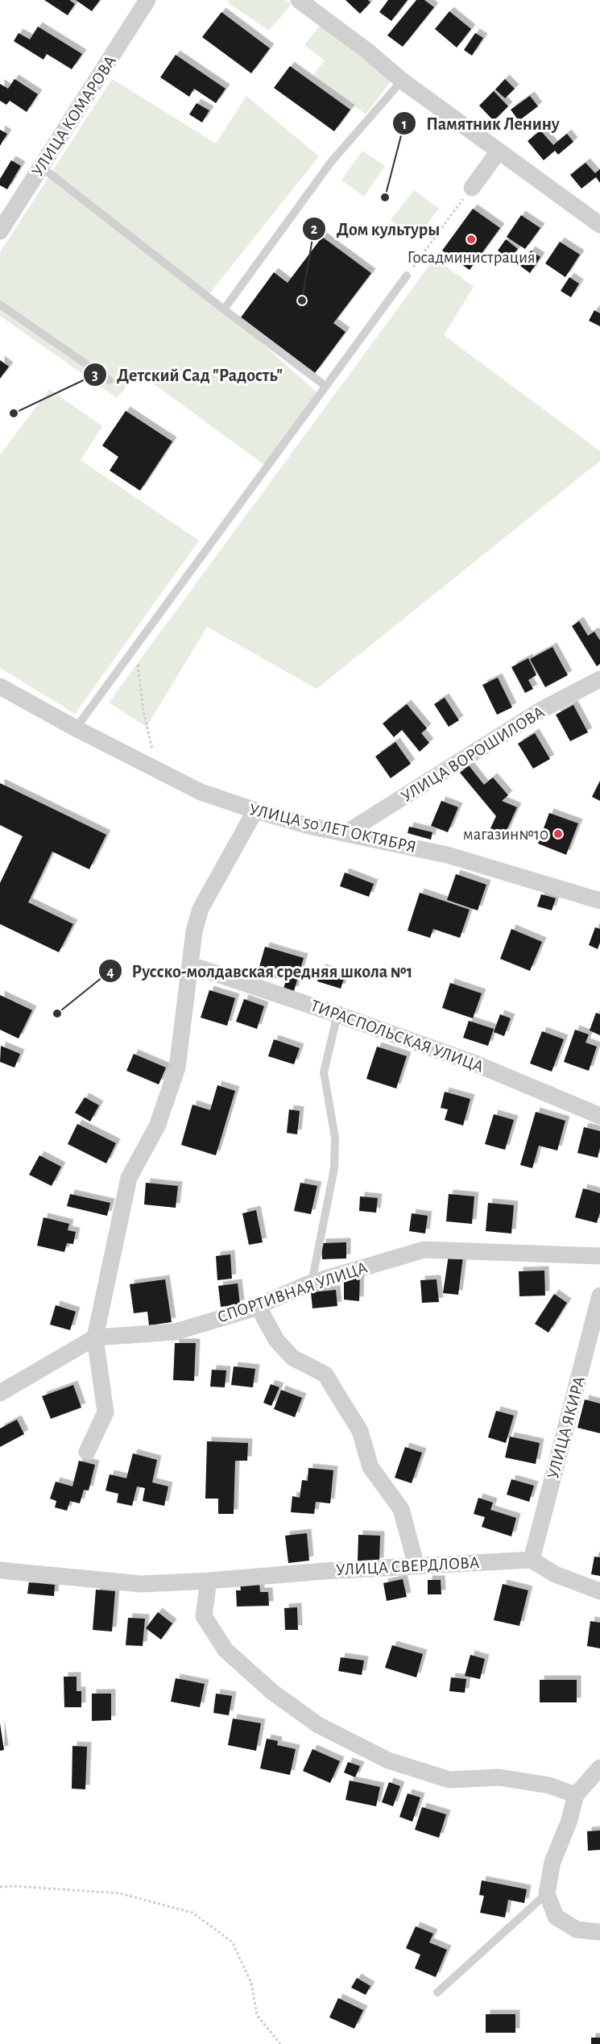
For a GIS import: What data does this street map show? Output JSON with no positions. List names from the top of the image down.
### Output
{
  "streets": {
    "street": [
      "УЛИЦА КОМАРОВА",
      "УЛИЦА ВОРОШИЛОВА",
      "УЛИЦА 50 ЛЕТ ОКТЯБРЯ",
      "ТИРАСПОЛЬСКАЯ УЛИЦА",
      "СПОРТИВНАЯ УЛИЦА",
      "УЛИЦА ЯКИРА",
      "УЛИЦА СВЕРДЛОВА"
    ]
  },
  "crossings": [
    ["УЛИЦА ВОРОШИЛОВА", "УЛИЦА 50 ЛЕТ ОКТЯБРЯ"],
    ["УЛИЦА ЯКИРА", "УЛИЦА СВЕРДЛОВА"]
  ],
  "places": [
    "Памятник Ленину",
    "Госадминистрация",
    "Дом культуры",
    "Детский Сад \"Радость\"",
    "магазин№10",
    "Русско-молдавская средняя школа №1"
  ]
}
